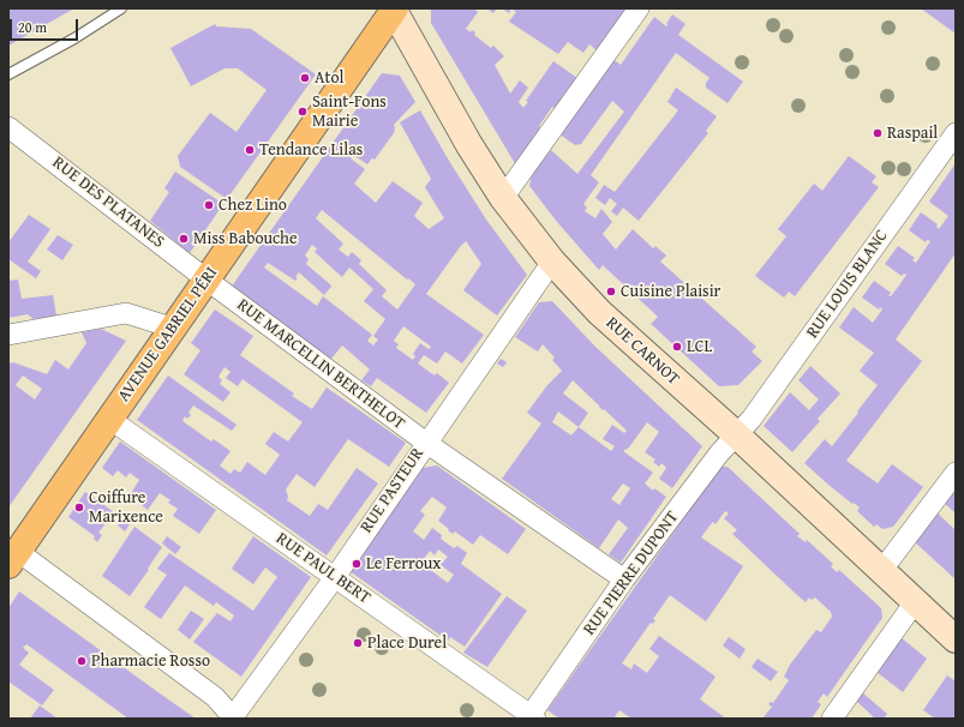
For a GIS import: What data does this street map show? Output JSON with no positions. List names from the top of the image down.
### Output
{
  "streets": {
    "main road": ["AVENUE GABRIEL PÉRI", "RUE CARNOT"],
    "street": [
      "RUE DES PLATANES",
      "RUE LOUIS BLANC",
      "RUE MARCELLIN BERTHELOT",
      "RUE PASTEUR",
      "RUE PAUL BERT",
      "RUE PIERRE DUPONT"
    ]
  },
  "crossings": [
    ["RUE DES PLATANES", "AVENUE GABRIEL PÉRI"],
    ["RUE DES PLATANES", "RUE MARCELLIN BERTHELOT"],
    ["RUE LOUIS BLANC", "RUE CARNOT"],
    ["RUE LOUIS BLANC", "RUE PIERRE DUPONT"],
    ["AVENUE GABRIEL PÉRI", "RUE CARNOT"],
    ["AVENUE GABRIEL PÉRI", "RUE MARCELLIN BERTHELOT"],
    ["AVENUE GABRIEL PÉRI", "RUE PAUL BERT"],
    ["RUE CARNOT", "RUE PASTEUR"],
    ["RUE CARNOT", "RUE PIERRE DUPONT"],
    ["RUE MARCELLIN BERTHELOT", "RUE PASTEUR"],
    ["RUE MARCELLIN BERTHELOT", "RUE PIERRE DUPONT"],
    ["RUE PASTEUR", "RUE PAUL BERT"],
    ["RUE PAUL BERT", "RUE PIERRE DUPONT"]
  ],
  "places": [
    "Atol",
    "Saint-Fons Mairie",
    "Raspail",
    "Tendance Lilas",
    "Chez Lino",
    "Miss Babouche",
    "Cuisine Plaisir",
    "LCL",
    "Coiffure Marixence",
    "Le Ferroux",
    "Place Durel",
    "Pharmacie Rosso"
  ],
  "scale_bar": "20 m"
}
